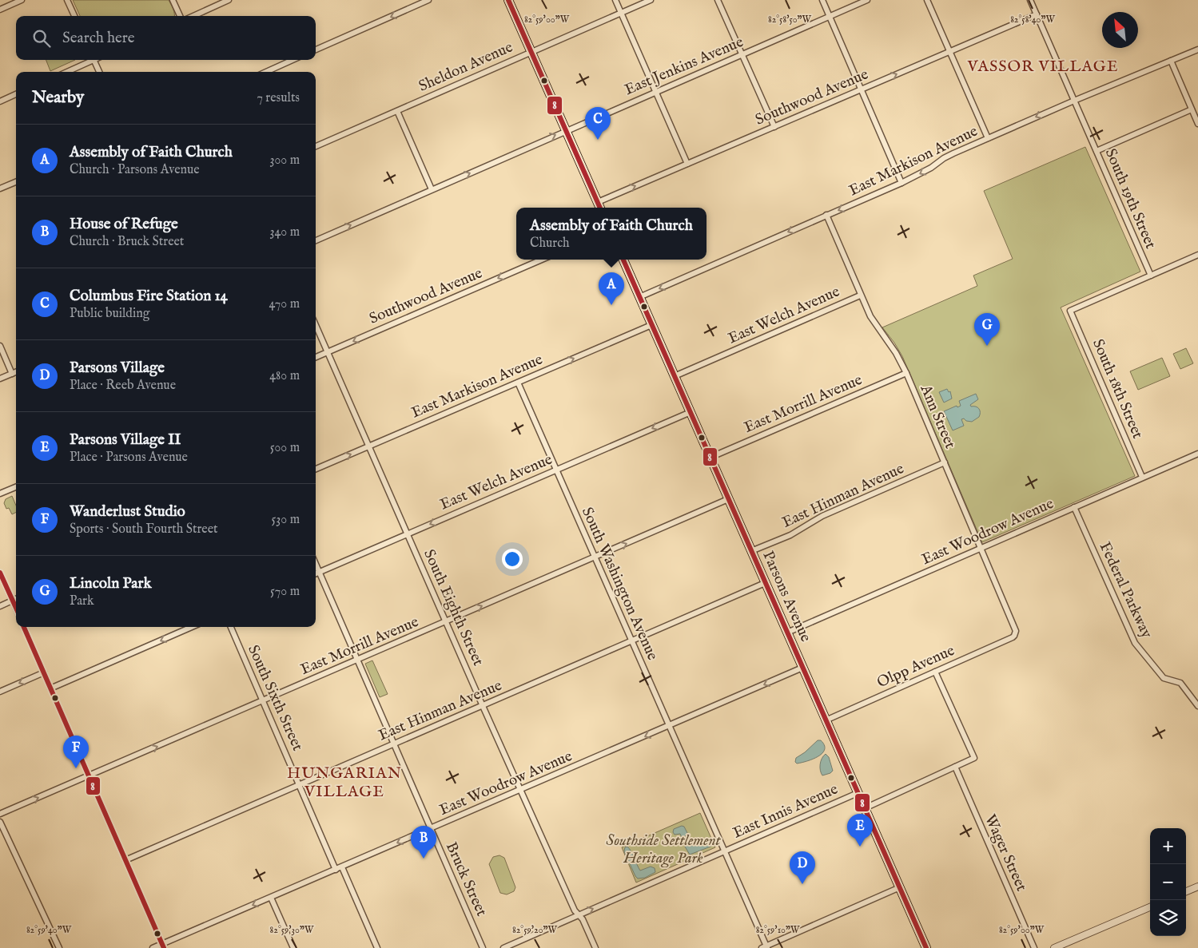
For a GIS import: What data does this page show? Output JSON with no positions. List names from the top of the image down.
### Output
{
  "streets": {
    "main road": ["Parsons Avenue"],
    "street": [
      "East Jenkins Avenue",
      "Sheldon Avenue",
      "Southwood Avenue",
      "East Markison Avenue",
      "South 19th Street",
      "East Welch Avenue",
      "South 18th Street",
      "East Morrill Avenue",
      "Ann Street",
      "East Hinman Avenue",
      "East Woodrow Avenue",
      "South Washington Avenue",
      "Federal Parkway",
      "South Eighth Street",
      "Olpp Avenue",
      "South Sixth Street",
      "East Innis Avenue",
      "Wager Street",
      "Bruck Street"
    ]
  },
  "crossings": [
    ["Southwood Avenue", "South 19th Street"],
    ["Southwood Avenue", "South Eighth Street"],
    ["East Markison Avenue", "South 19th Street"],
    ["East Markison Avenue", "Ann Street"],
    ["East Markison Avenue", "South Washington Avenue"],
    ["East Markison Avenue", "Parsons Avenue"],
    ["East Markison Avenue", "South Eighth Street"],
    ["South 19th Street", "South 18th Street"],
    ["East Welch Avenue", "Ann Street"],
    ["East Welch Avenue", "South Washington Avenue"],
    ["East Welch Avenue", "Parsons Avenue"],
    ["East Welch Avenue", "South Eighth Street"],
    ["East Welch Avenue", "Bruck Street"],
    ["South 18th Street", "East Woodrow Avenue"],
    ["East Morrill Avenue", "Ann Street"],
    ["East Morrill Avenue", "South Washington Avenue"],
    ["East Morrill Avenue", "Parsons Avenue"],
    ["East Morrill Avenue", "South Eighth Street"],
    ["East Morrill Avenue", "South Sixth Street"],
    ["East Morrill Avenue", "Bruck Street"],
    ["Ann Street", "East Hinman Avenue"],
    ["Ann Street", "East Woodrow Avenue"],
    ["Ann Street", "Olpp Avenue"],
    ["East Hinman Avenue", "South Washington Avenue"],
    ["East Hinman Avenue", "Parsons Avenue"],
    ["East Hinman Avenue", "South Eighth Street"],
    ["East Hinman Avenue", "South Sixth Street"],
    ["East Hinman Avenue", "Bruck Street"],
    ["East Woodrow Avenue", "South Washington Avenue"],
    ["East Woodrow Avenue", "Federal Parkway"],
    ["East Woodrow Avenue", "Parsons Avenue"],
    ["East Woodrow Avenue", "South Eighth Street"],
    ["East Woodrow Avenue", "South Sixth Street"],
    ["East Woodrow Avenue", "Bruck Street"],
    ["South Washington Avenue", "East Innis Avenue"],
    ["Parsons Avenue", "Olpp Avenue"],
    ["Parsons Avenue", "East Innis Avenue"],
    ["South Eighth Street", "East Innis Avenue"]
  ],
  "one_way": [
    "East Jenkins Avenue",
    "East Welch Avenue",
    "East Morrill Avenue",
    "East Woodrow Avenue",
    "East Innis Avenue"
  ],
  "districts": ["VASSOR VILLAGE", "HUNGARIAN VILLAGE"],
  "parks": ["Southside Settlement Heritage Park"],
  "lines": ["transit line 8"],
  "north": "top left",
  "page": {
    "search": "Search here",
    "heading": ["Nearby", "7 results"],
    "pins": [
      "C",
      "A",
      "G",
      "F",
      "E",
      "B",
      "D"
    ],
    "list": [
      {
        "mark": "A",
        "name": "Assembly of Faith Church",
        "note": "Church · Parsons Avenue",
        "value": "300 m"
      },
      {
        "mark": "B",
        "name": "House of Refuge",
        "note": "Church · Bruck Street",
        "value": "340 m"
      },
      {
        "mark": "C",
        "name": "Columbus Fire Station 14",
        "note": "Public building",
        "value": "470 m"
      },
      {
        "mark": "D",
        "name": "Parsons Village",
        "note": "Place · Reeb Avenue",
        "value": "480 m"
      },
      {
        "mark": "E",
        "name": "Parsons Village II",
        "note": "Place · Parsons Avenue",
        "value": "500 m"
      },
      {
        "mark": "F",
        "name": "Wanderlust Studio",
        "note": "Sports · South Fourth Street",
        "value": "530 m"
      },
      {
        "mark": "G",
        "name": "Lincoln Park",
        "note": "Park",
        "value": "570 m"
      }
    ],
    "popup": ["Assembly of Faith Church", "Church"],
    "map_buttons": ["+", "−"]
  },
  "coordinates": [
    "82°59'00\"W",
    "82°58'50\"W",
    "82°58'40\"W",
    "82°59'40\"W",
    "82°59'30\"W",
    "82°59'20\"W",
    "82°59'10\"W"
  ]
}
